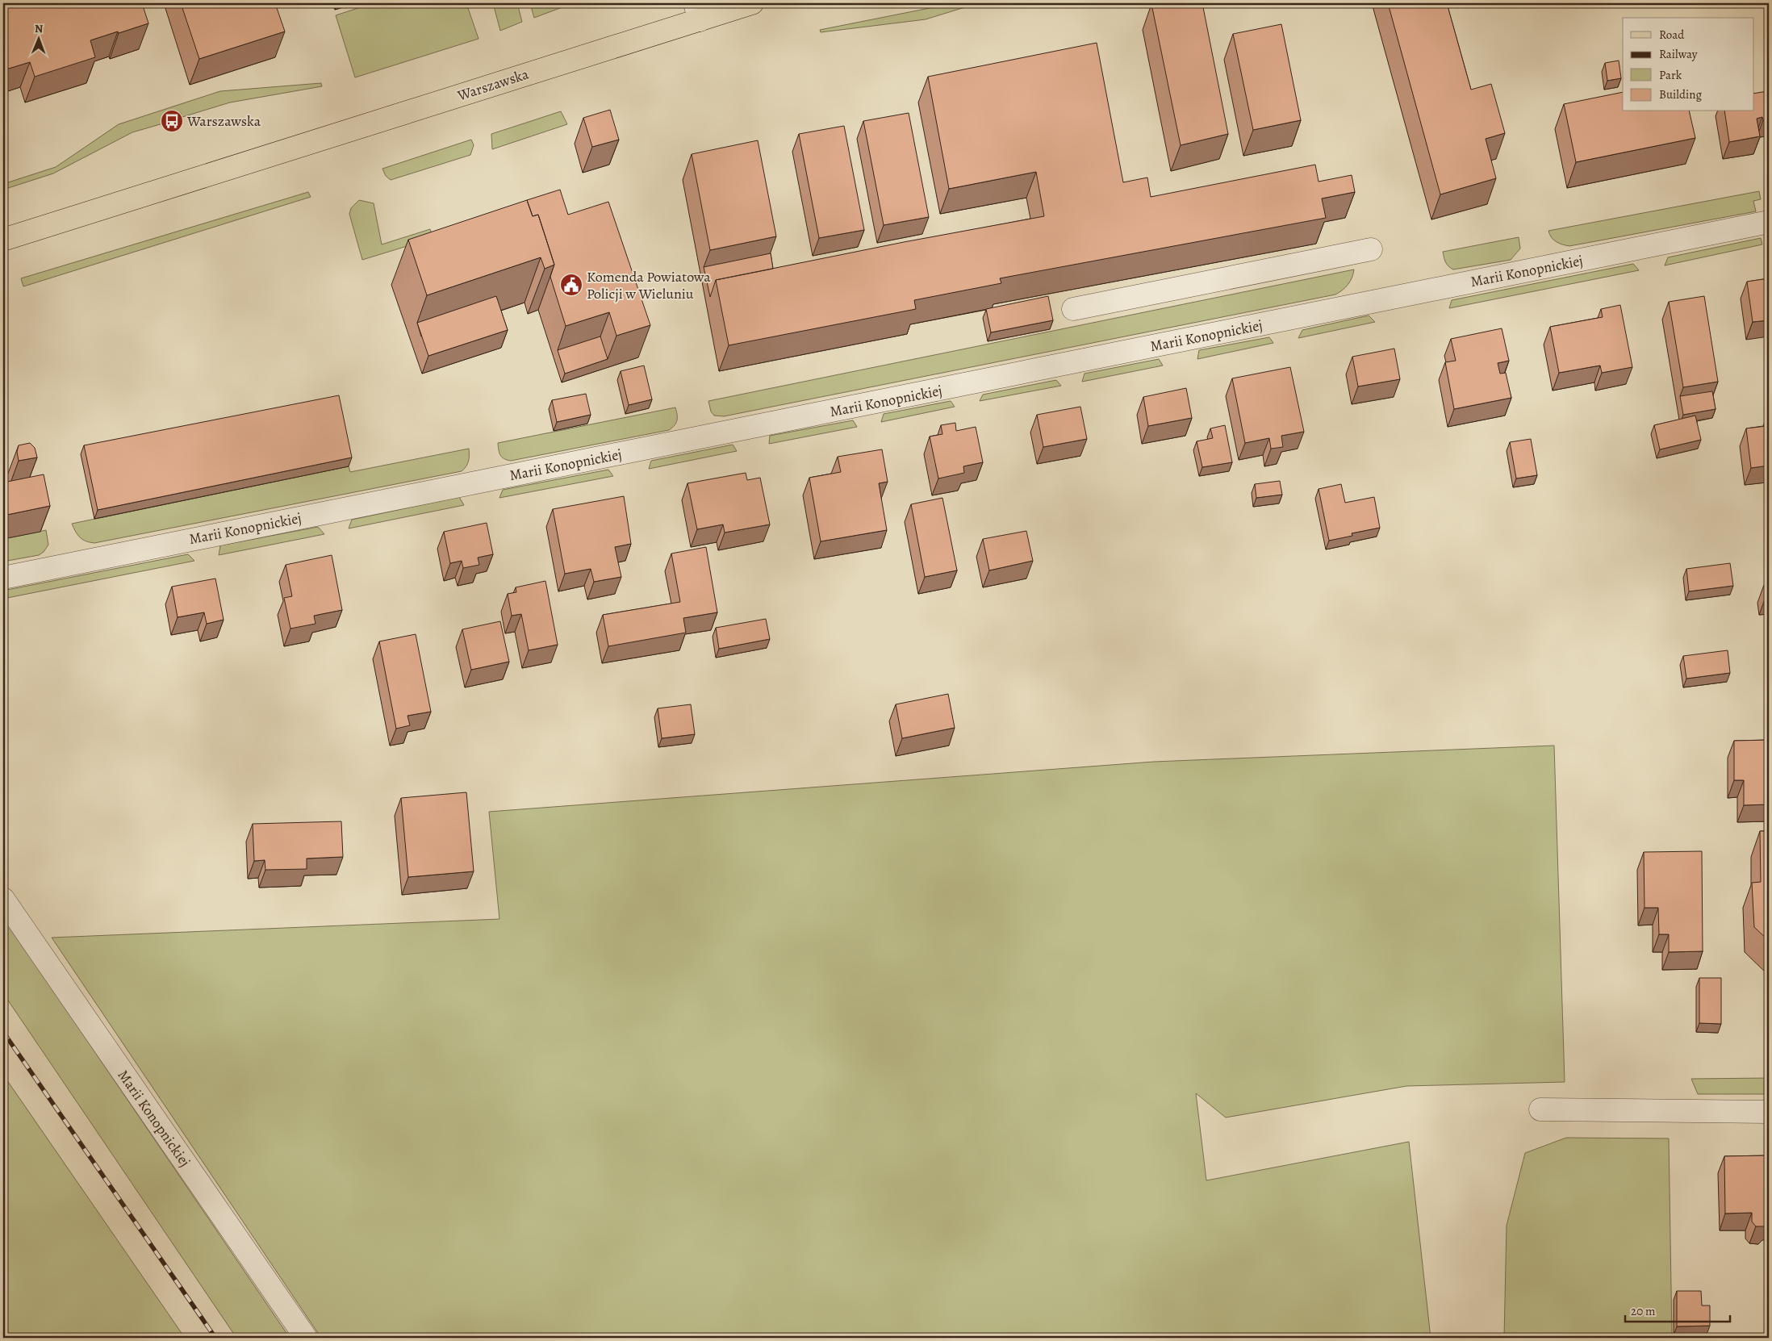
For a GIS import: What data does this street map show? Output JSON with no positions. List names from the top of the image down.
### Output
{
  "streets": {
    "main road": ["Warszawska"],
    "street": ["Marii Konopnickiej"]
  },
  "places": {
    "bus stop": ["Warszawska"],
    "public building": ["Komenda Powiatowa Policji w Wieluniu"]
  },
  "legend": [
    "Road",
    "Railway",
    "Park",
    "Building"
  ],
  "scale_bar": "20 m",
  "north": "top"
}
